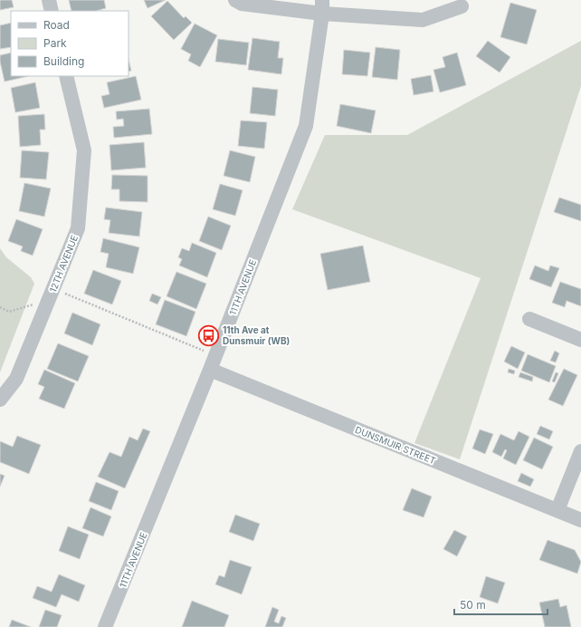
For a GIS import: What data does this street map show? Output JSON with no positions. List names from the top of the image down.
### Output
{
  "streets": {
    "street": ["12TH AVENUE", "11TH AVENUE", "DUNSMUIR STREET"]
  },
  "crossings": [
    ["11TH AVENUE", "DUNSMUIR STREET"]
  ],
  "places": {
    "bus stop": ["11th Ave at Dunsmuir (WB)"]
  },
  "legend": ["Road", "Park", "Building"],
  "scale_bar": "50 m"
}
